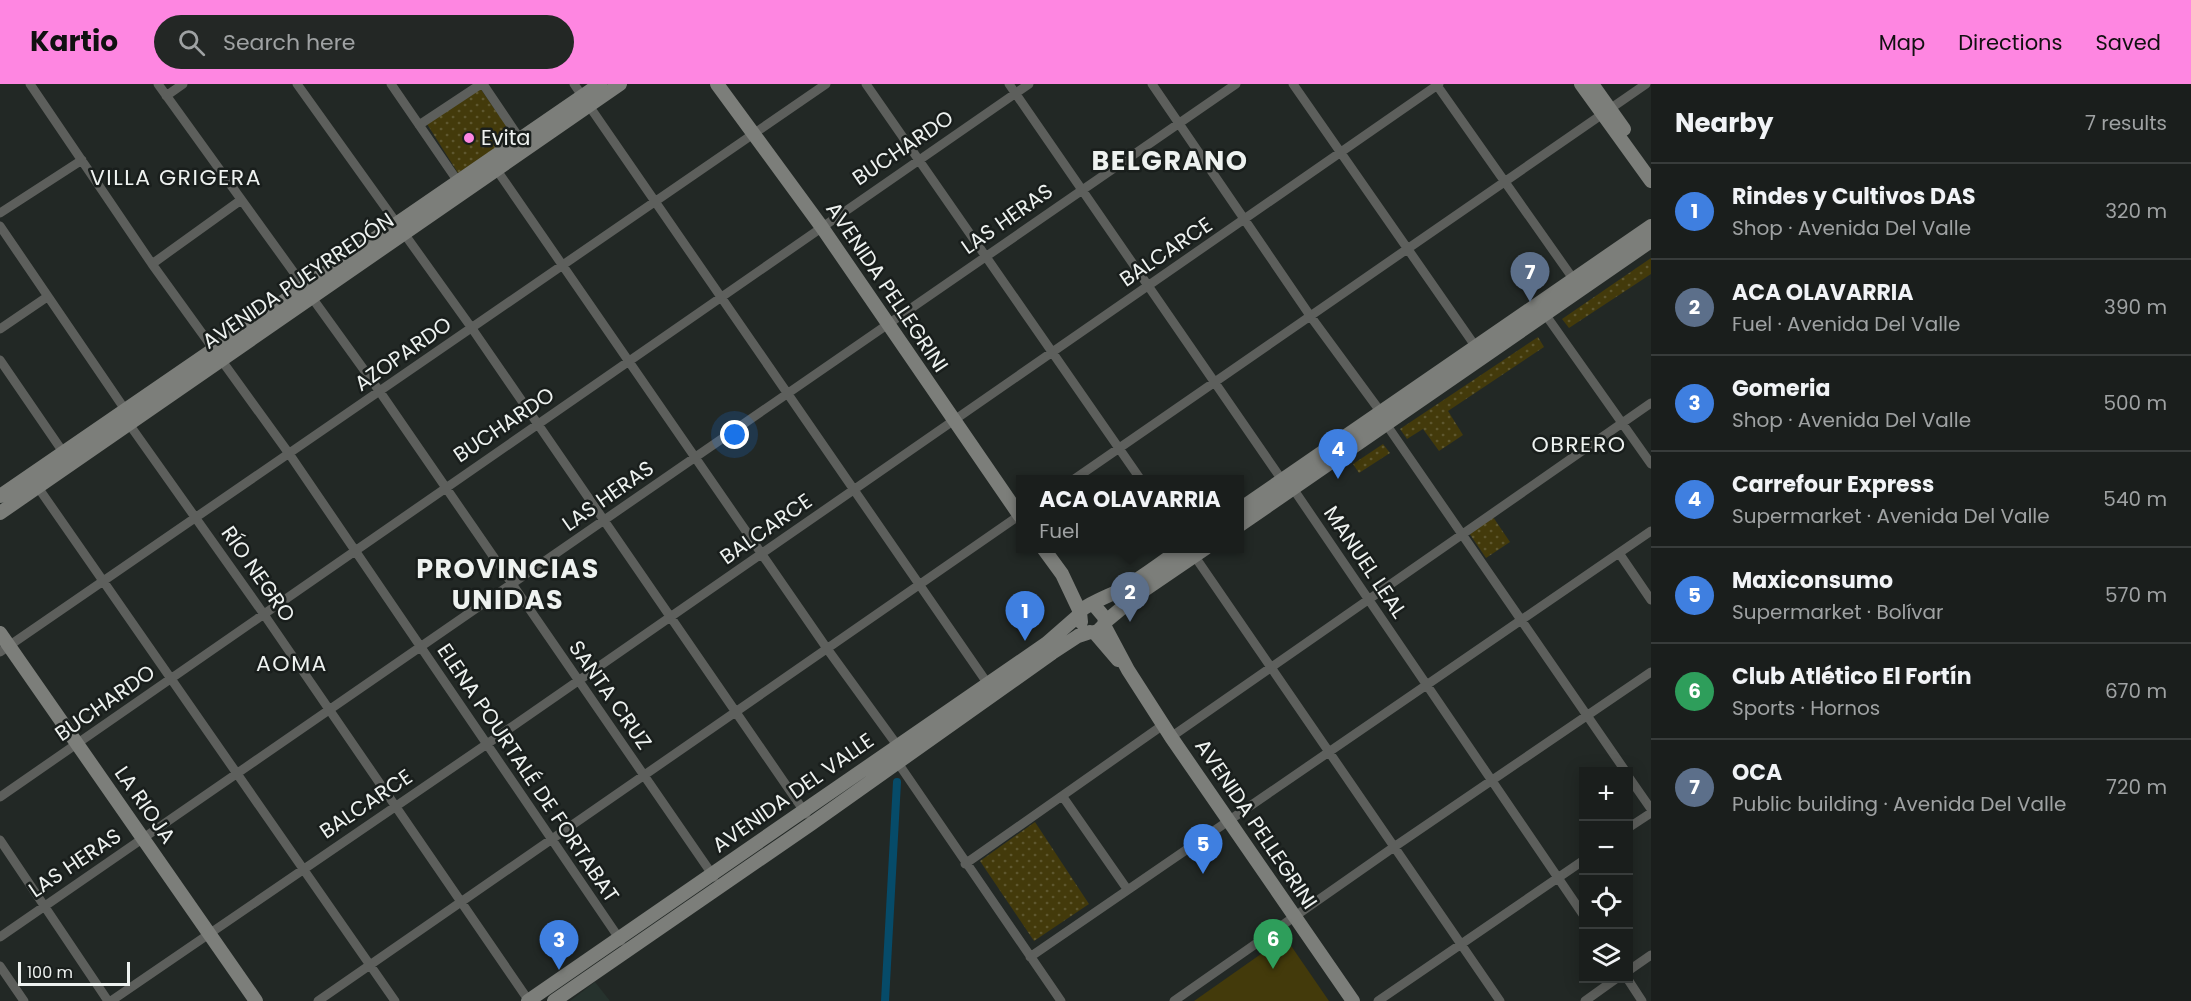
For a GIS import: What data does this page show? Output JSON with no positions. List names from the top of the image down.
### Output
{
  "streets": {
    "main road": [
      "AVENIDA PUEYRREDÓN",
      "AVENIDA PELLEGRINI",
      "AVENIDA DEL VALLE",
      "LA RIOJA"
    ],
    "street": [
      "BUCHARDO",
      "LAS HERAS",
      "BALCARCE",
      "AZOPARDO",
      "MANUEL LEAL",
      "RÍO NEGRO",
      "SANTA CRUZ",
      "ELENA POURTALÉ DE FORTABAT"
    ]
  },
  "crossings": [
    ["BUCHARDO", "AVENIDA PELLEGRINI"],
    ["BUCHARDO", "MANUEL LEAL"],
    ["BUCHARDO", "RÍO NEGRO"],
    ["BUCHARDO", "SANTA CRUZ"],
    ["BUCHARDO", "ELENA POURTALÉ DE FORTABAT"],
    ["BUCHARDO", "LA RIOJA"],
    ["LAS HERAS", "AVENIDA PELLEGRINI"],
    ["LAS HERAS", "MANUEL LEAL"],
    ["LAS HERAS", "RÍO NEGRO"],
    ["LAS HERAS", "SANTA CRUZ"],
    ["LAS HERAS", "ELENA POURTALÉ DE FORTABAT"],
    ["LAS HERAS", "LA RIOJA"],
    ["BALCARCE", "AVENIDA PELLEGRINI"],
    ["BALCARCE", "MANUEL LEAL"],
    ["BALCARCE", "RÍO NEGRO"],
    ["BALCARCE", "SANTA CRUZ"],
    ["BALCARCE", "ELENA POURTALÉ DE FORTABAT"],
    ["BALCARCE", "LA RIOJA"],
    ["AVENIDA PUEYRREDÓN", "RÍO NEGRO"],
    ["AVENIDA PUEYRREDÓN", "SANTA CRUZ"],
    ["AVENIDA PUEYRREDÓN", "ELENA POURTALÉ DE FORTABAT"],
    ["AVENIDA PELLEGRINI", "AZOPARDO"],
    ["AVENIDA PELLEGRINI", "AVENIDA DEL VALLE"],
    ["AZOPARDO", "RÍO NEGRO"],
    ["AZOPARDO", "SANTA CRUZ"],
    ["AZOPARDO", "ELENA POURTALÉ DE FORTABAT"],
    ["AZOPARDO", "LA RIOJA"],
    ["RÍO NEGRO", "AVENIDA DEL VALLE"],
    ["SANTA CRUZ", "AVENIDA DEL VALLE"],
    ["ELENA POURTALÉ DE FORTABAT", "AVENIDA DEL VALLE"]
  ],
  "districts": [
    "BELGRANO",
    "VILLA GRIGERA",
    "OBRERO",
    "PROVINCIAS UNIDAS",
    "AOMA"
  ],
  "places": ["Evita"],
  "scale_bar": "100 m",
  "page": {
    "header": "Kartio",
    "search": "Search here",
    "nav": ["Map", "Directions", "Saved"],
    "heading": ["Nearby", "7 results"],
    "list": [
      {
        "mark": "1",
        "name": "Rindes y Cultivos DAS",
        "note": "Shop · Avenida Del Valle",
        "value": "320 m"
      },
      {
        "mark": "2",
        "name": "ACA OLAVARRIA",
        "note": "Fuel · Avenida Del Valle",
        "value": "390 m"
      },
      {
        "mark": "3",
        "name": "Gomeria",
        "note": "Shop · Avenida Del Valle",
        "value": "500 m"
      },
      {
        "mark": "4",
        "name": "Carrefour Express",
        "note": "Supermarket · Avenida Del Valle",
        "value": "540 m"
      },
      {
        "mark": "5",
        "name": "Maxiconsumo",
        "note": "Supermarket · Bolívar",
        "value": "570 m"
      },
      {
        "mark": "6",
        "name": "Club Atlético El Fortín",
        "note": "Sports · Hornos",
        "value": "670 m"
      },
      {
        "mark": "7",
        "name": "OCA",
        "note": "Public building · Avenida Del Valle",
        "value": "720 m"
      }
    ],
    "pins": [
      "7",
      "4",
      "2",
      "1",
      "5",
      "6",
      "3"
    ],
    "popup": ["ACA OLAVARRIA", "Fuel"],
    "map_buttons": ["+", "−"],
    "scale": "100 m"
  }
}
